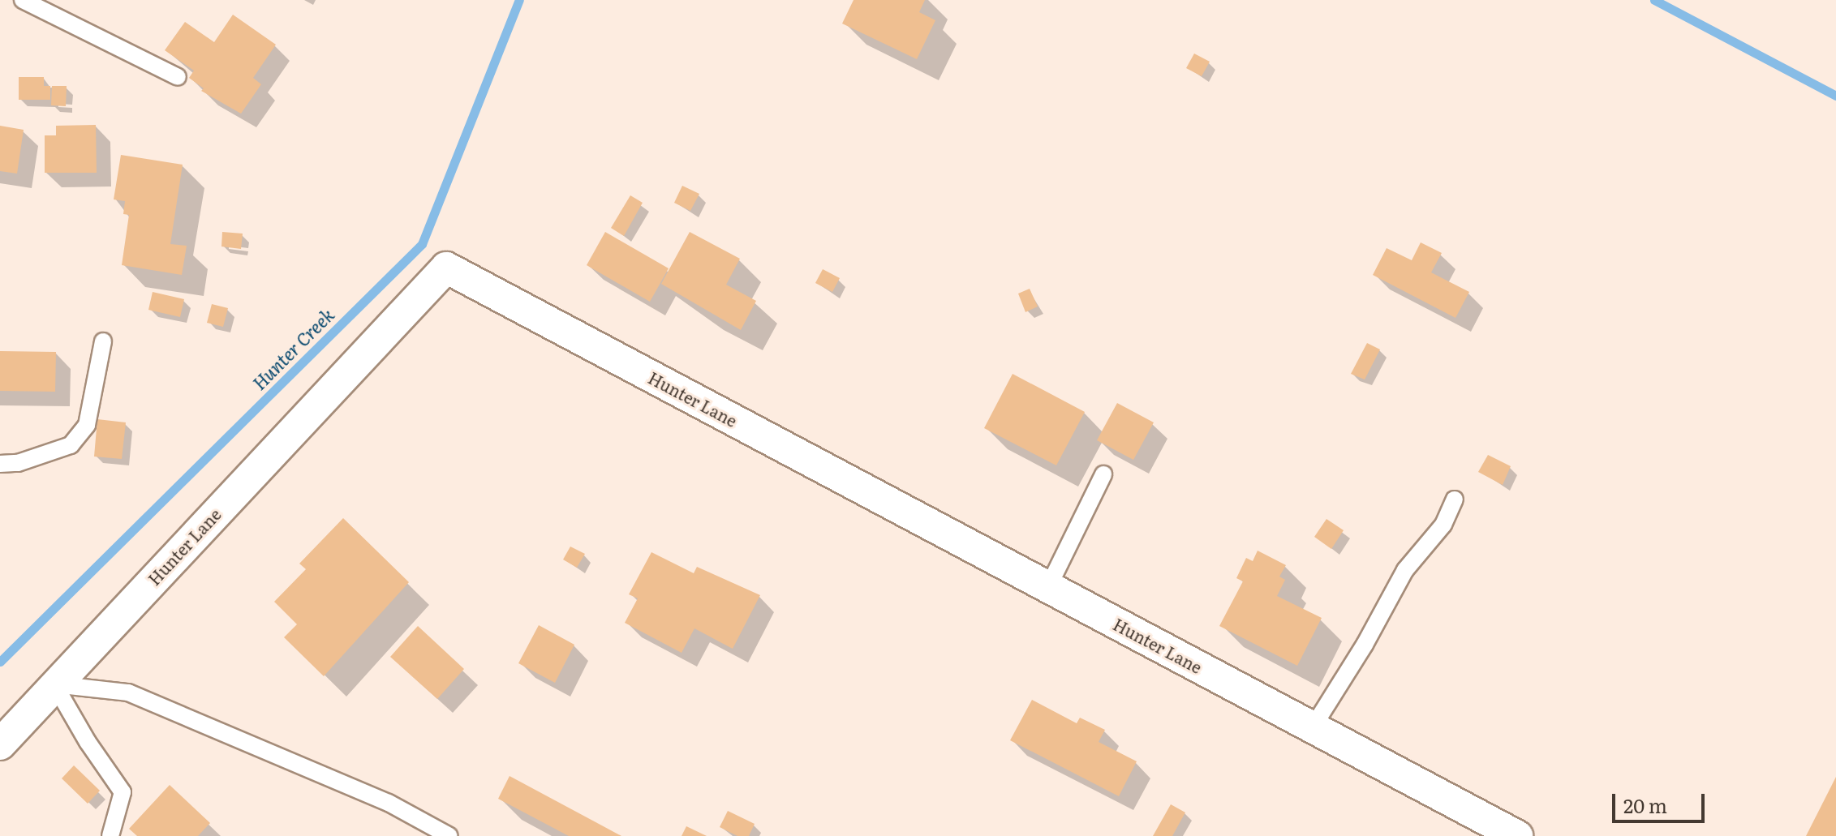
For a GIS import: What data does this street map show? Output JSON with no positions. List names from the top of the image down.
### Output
{
  "streets": {
    "street": ["Hunter Lane"]
  },
  "water": ["Hunter Creek"],
  "scale_bar": "20 m"
}
